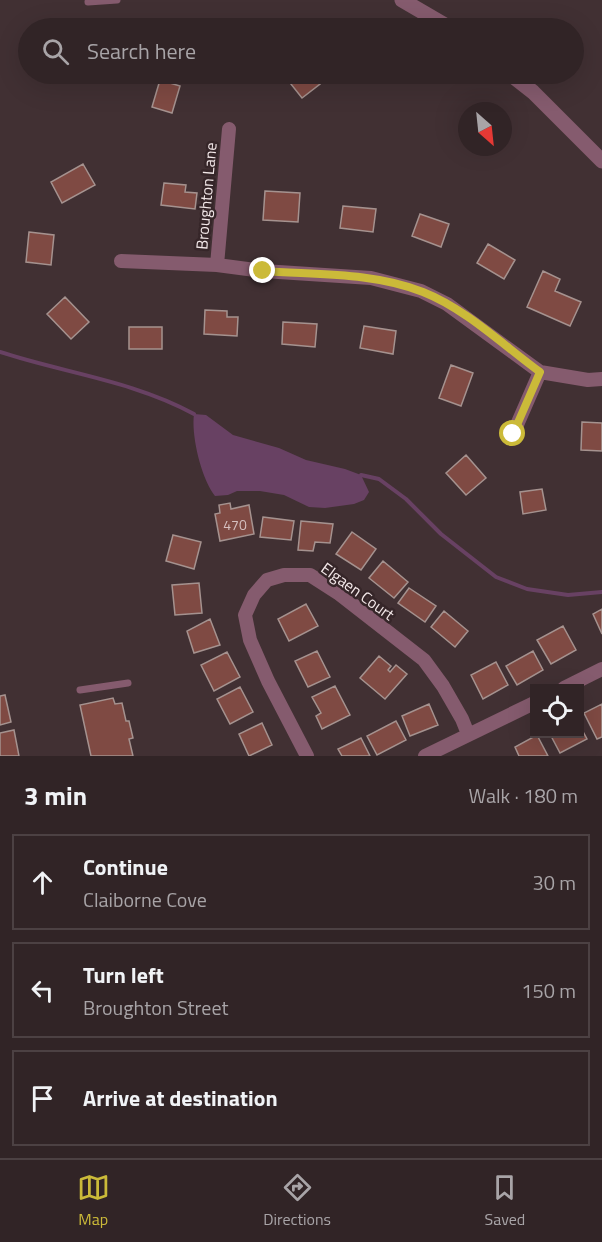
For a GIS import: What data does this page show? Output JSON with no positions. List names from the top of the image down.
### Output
{
  "streets": {
    "street": ["Broughton Lane", "Elgaen Court"]
  },
  "house_numbers": ["470"],
  "north": "bottom right",
  "page": {
    "search": "Search here",
    "heading": ["3 min", "Walk · 180 m"],
    "list": [
      ["Continue", "Claiborne Cove", "30 m"],
      ["Turn left", "Broughton Street", "150 m"],
      "Arrive at destination"
    ],
    "nav": ["Map", "Directions", "Saved"]
  }
}
